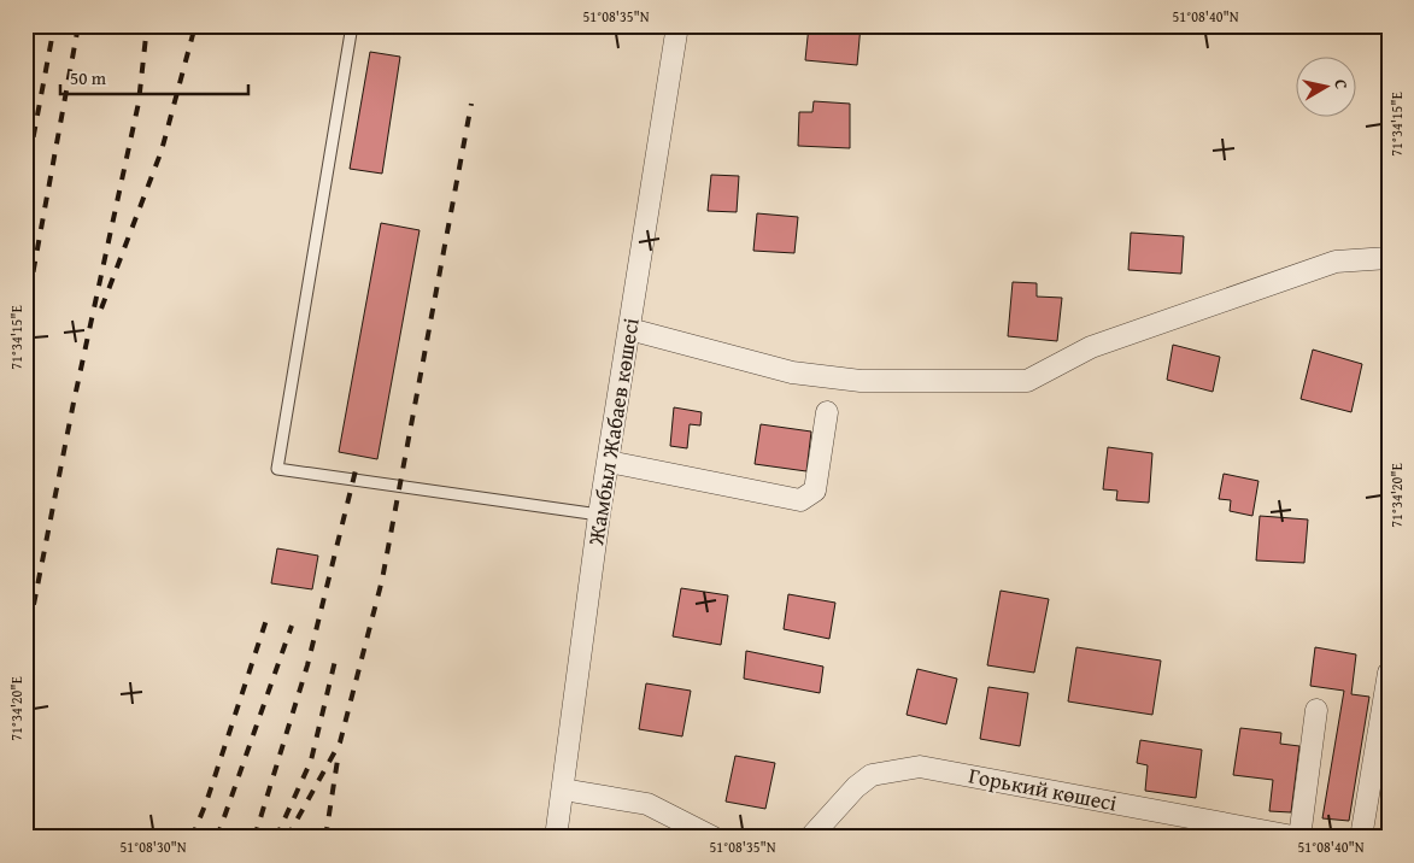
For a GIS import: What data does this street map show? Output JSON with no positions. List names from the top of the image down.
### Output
{
  "streets": {
    "street": ["Жамбыл Жабаев көшесі", "Горький көшесі"]
  },
  "scale_bar": "50 m",
  "north": "right",
  "coordinates": [
    "51°08'35\"N",
    "51°08'40\"N",
    "71°34'15\"E",
    "71°34'20\"E",
    "51°08'30\"N"
  ]
}
